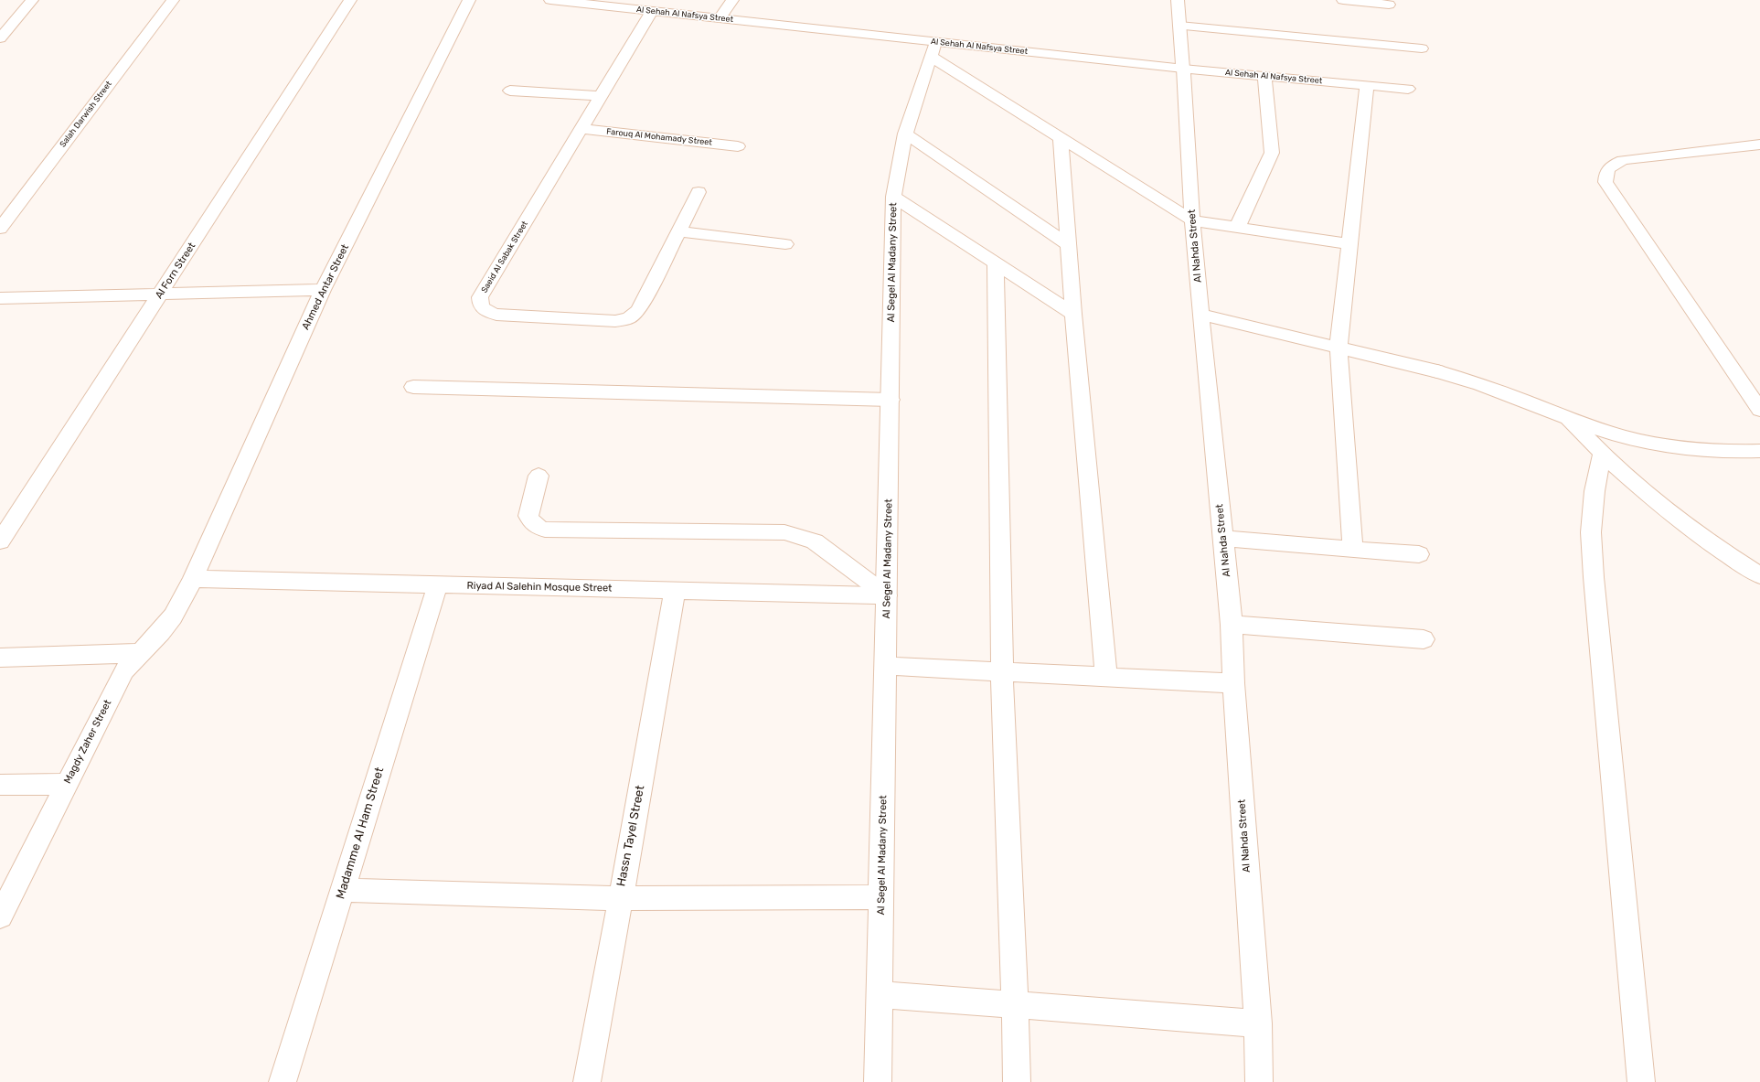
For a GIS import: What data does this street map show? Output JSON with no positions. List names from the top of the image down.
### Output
{
  "streets": {
    "street": [
      "Al Sehah Al Nafsya Street",
      "Salah Darwish Street",
      "Farouq Al Mohamady Street",
      "Al Nahda Street",
      "Saeid Al Sabak Street",
      "Al Segel Al Madany Street",
      "Al Forn Street",
      "Ahmed Antar Street",
      "Riyad Al Salehin Mosque Street",
      "Magdy Zaher Street",
      "Madamme Al Ham Street",
      "Hassn Tayel Street"
    ]
  },
  "crossings": [
    ["Al Sehah Al Nafsya Street", "Al Nahda Street"],
    ["Al Sehah Al Nafsya Street", "Saeid Al Sabak Street"],
    ["Al Sehah Al Nafsya Street", "Al Segel Al Madany Street"],
    ["Farouq Al Mohamady Street", "Saeid Al Sabak Street"],
    ["Al Segel Al Madany Street", "Riyad Al Salehin Mosque Street"],
    ["Ahmed Antar Street", "Riyad Al Salehin Mosque Street"],
    ["Ahmed Antar Street", "Magdy Zaher Street"],
    ["Riyad Al Salehin Mosque Street", "Magdy Zaher Street"],
    ["Riyad Al Salehin Mosque Street", "Madamme Al Ham Street"],
    ["Riyad Al Salehin Mosque Street", "Hassn Tayel Street"]
  ]
}
